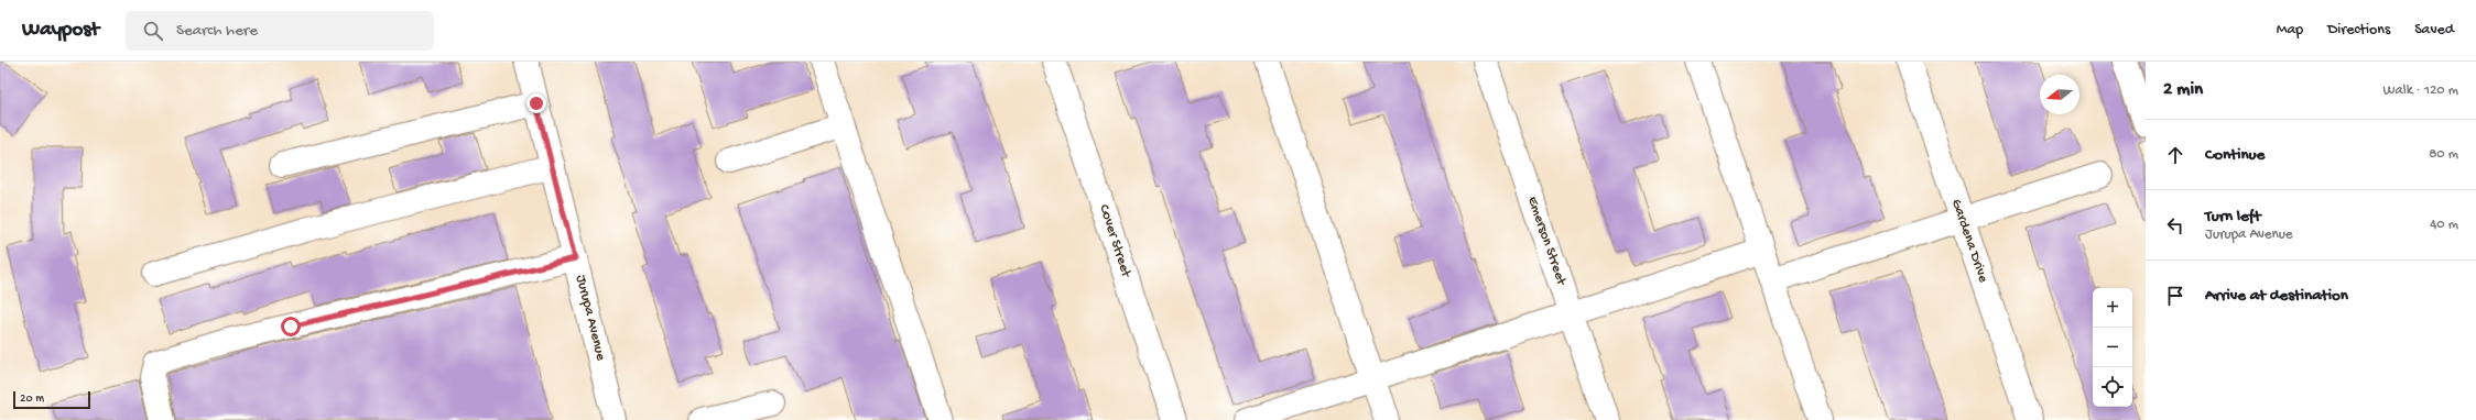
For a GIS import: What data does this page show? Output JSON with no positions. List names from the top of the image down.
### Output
{
  "streets": {
    "street": [
      "Cover Street",
      "Emerson Street",
      "Gardena Drive",
      "Jurupa Avenue"
    ]
  },
  "scale_bar": "20 m",
  "north": "left",
  "page": {
    "header": "Waypost",
    "search": "Search here",
    "nav": ["Map", "Directions", "Saved"],
    "heading": ["2 min", "Walk · 120 m"],
    "list": [
      ["Continue", "80 m"],
      ["Turn left", "Jurupa Avenue", "40 m"],
      "Arrive at destination"
    ],
    "map_buttons": ["+", "−"],
    "scale": "20 m"
  }
}
